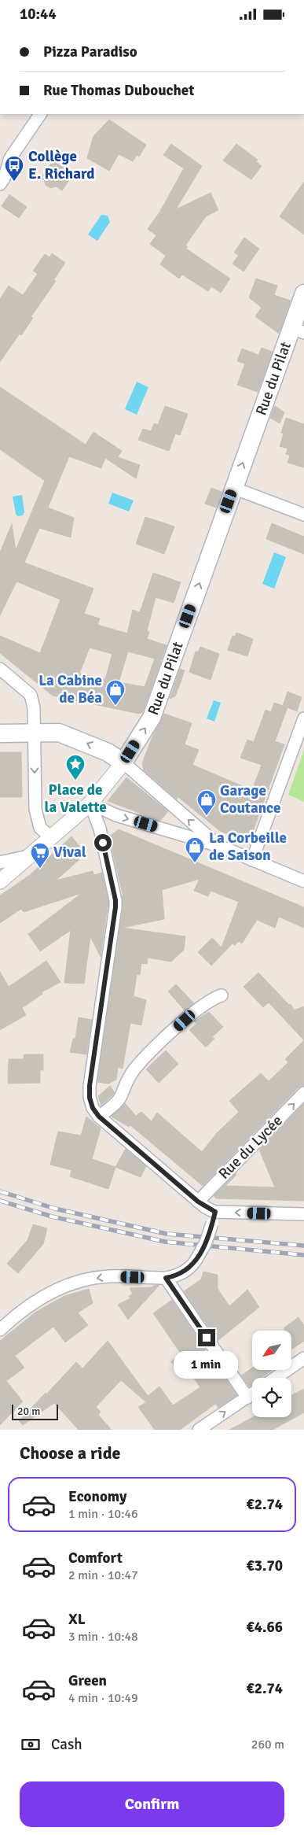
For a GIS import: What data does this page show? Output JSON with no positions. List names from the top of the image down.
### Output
{
  "streets": {
    "main road": ["Rue du Pilat"],
    "street": ["Rue du Lycée"]
  },
  "one_way": ["Rue du Pilat", "Rue du Lycée"],
  "places": {
    "bus stop": ["Collège E. Richard"],
    "shop": ["La Cabine de Béa", "Garage Coutance", "La Corbeille de Saison"],
    "place": ["Place de la Valette"],
    "supermarket": ["Vival"]
  },
  "scale_bar": "20 m",
  "north": "bottom left",
  "page": {
    "status": "10:44",
    "banner": ["Pizza Paradiso", "Rue Thomas Dubouchet"],
    "bubble": "1 min",
    "scale": "20 m",
    "heading": "Choose a ride",
    "list": [
      {
        "name": "Economy",
        "note": "1 min · 10:46",
        "value": "€2.74"
      },
      {
        "name": "Comfort",
        "note": "2 min · 10:47",
        "value": "€3.70"
      },
      {
        "name": "XL",
        "note": "3 min · 10:48",
        "value": "€4.66"
      },
      {
        "name": "Green",
        "note": "4 min · 10:49",
        "value": "€2.74"
      }
    ],
    "pay": ["Cash", "260 m"],
    "buttons": "Confirm"
  }
}
